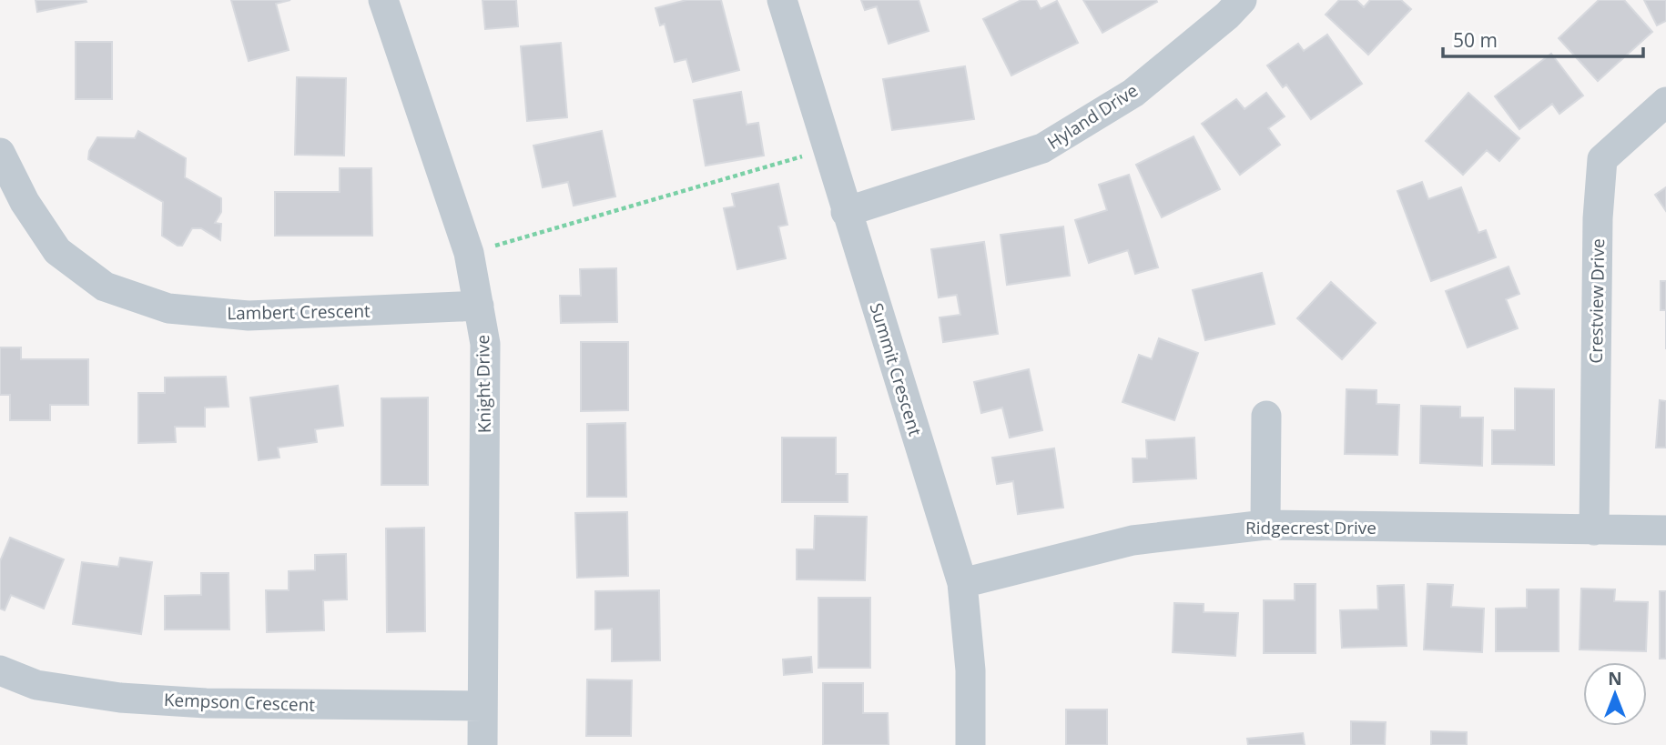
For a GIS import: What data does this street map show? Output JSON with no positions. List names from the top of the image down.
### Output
{
  "streets": {
    "street": [
      "Hyland Drive",
      "Crestview Drive",
      "Lambert Crescent",
      "Summit Crescent",
      "Knight Drive",
      "Ridgecrest Drive",
      "Kempson Crescent"
    ]
  },
  "crossings": [
    ["Hyland Drive", "Summit Crescent"],
    ["Crestview Drive", "Ridgecrest Drive"],
    ["Lambert Crescent", "Knight Drive"],
    ["Summit Crescent", "Ridgecrest Drive"],
    ["Knight Drive", "Kempson Crescent"]
  ],
  "scale_bar": "50 m",
  "north": "top"
}
